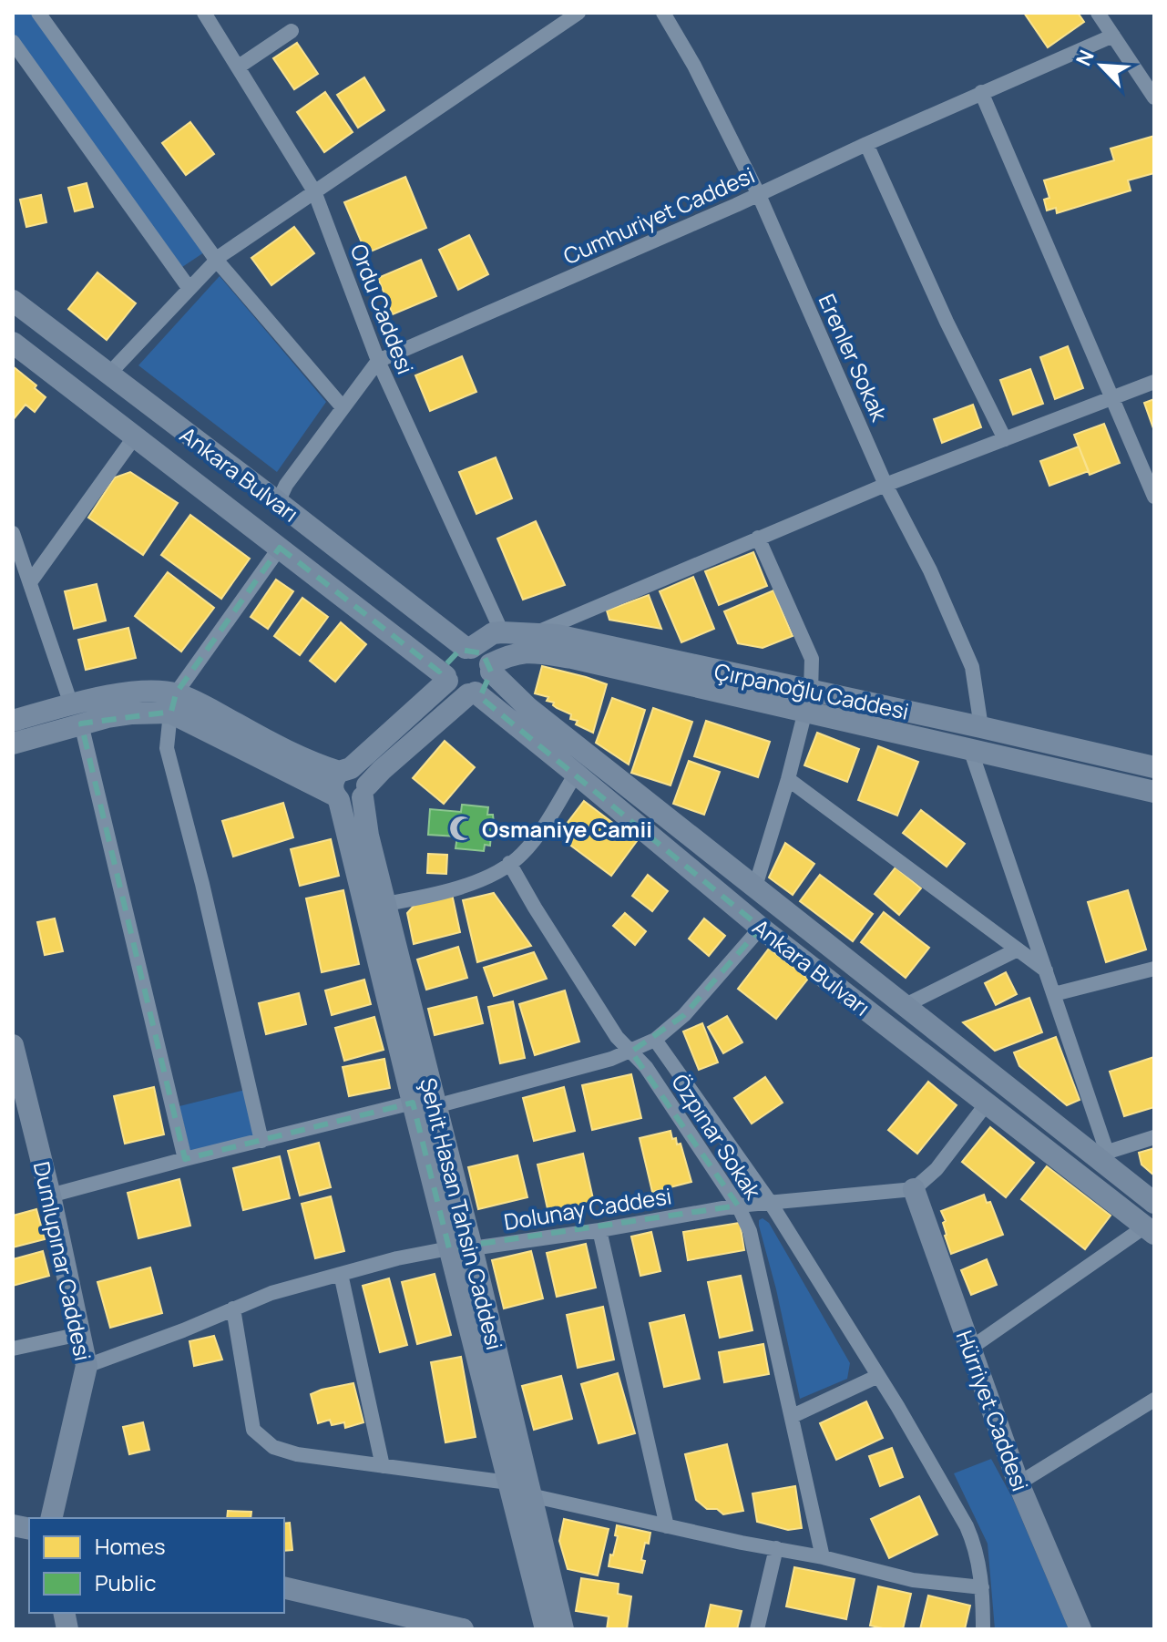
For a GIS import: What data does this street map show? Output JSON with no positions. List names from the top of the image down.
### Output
{
  "streets": {
    "main road": [
      "Ankara Bulvarı",
      "Çırpanoğlu Caddesi",
      "Şehit Hasan Tahsin Caddesi",
      "Dumlupınar Caddesi",
      "Hürriyet Caddesi"
    ],
    "street": [
      "Cumhuriyet Caddesi",
      "Ordu Caddesi",
      "Erenler Sokak",
      "Özpınar Sokak",
      "Dolunay Caddesi"
    ]
  },
  "crossings": [
    ["Cumhuriyet Caddesi", "Ordu Caddesi"],
    ["Cumhuriyet Caddesi", "Erenler Sokak"],
    ["Cumhuriyet Caddesi", "Ankara Bulvarı"],
    ["Ordu Caddesi", "Çırpanoğlu Caddesi"],
    ["Erenler Sokak", "Çırpanoğlu Caddesi"],
    ["Ankara Bulvarı", "Çırpanoğlu Caddesi"],
    ["Özpınar Sokak", "Dolunay Caddesi"],
    ["Dolunay Caddesi", "Şehit Hasan Tahsin Caddesi"],
    ["Dolunay Caddesi", "Dumlupınar Caddesi"],
    ["Dolunay Caddesi", "Hürriyet Caddesi"]
  ],
  "places": {
    "mosque": ["Osmaniye Camii"]
  },
  "legend": ["Homes", "Public"],
  "north": "top left"
}
